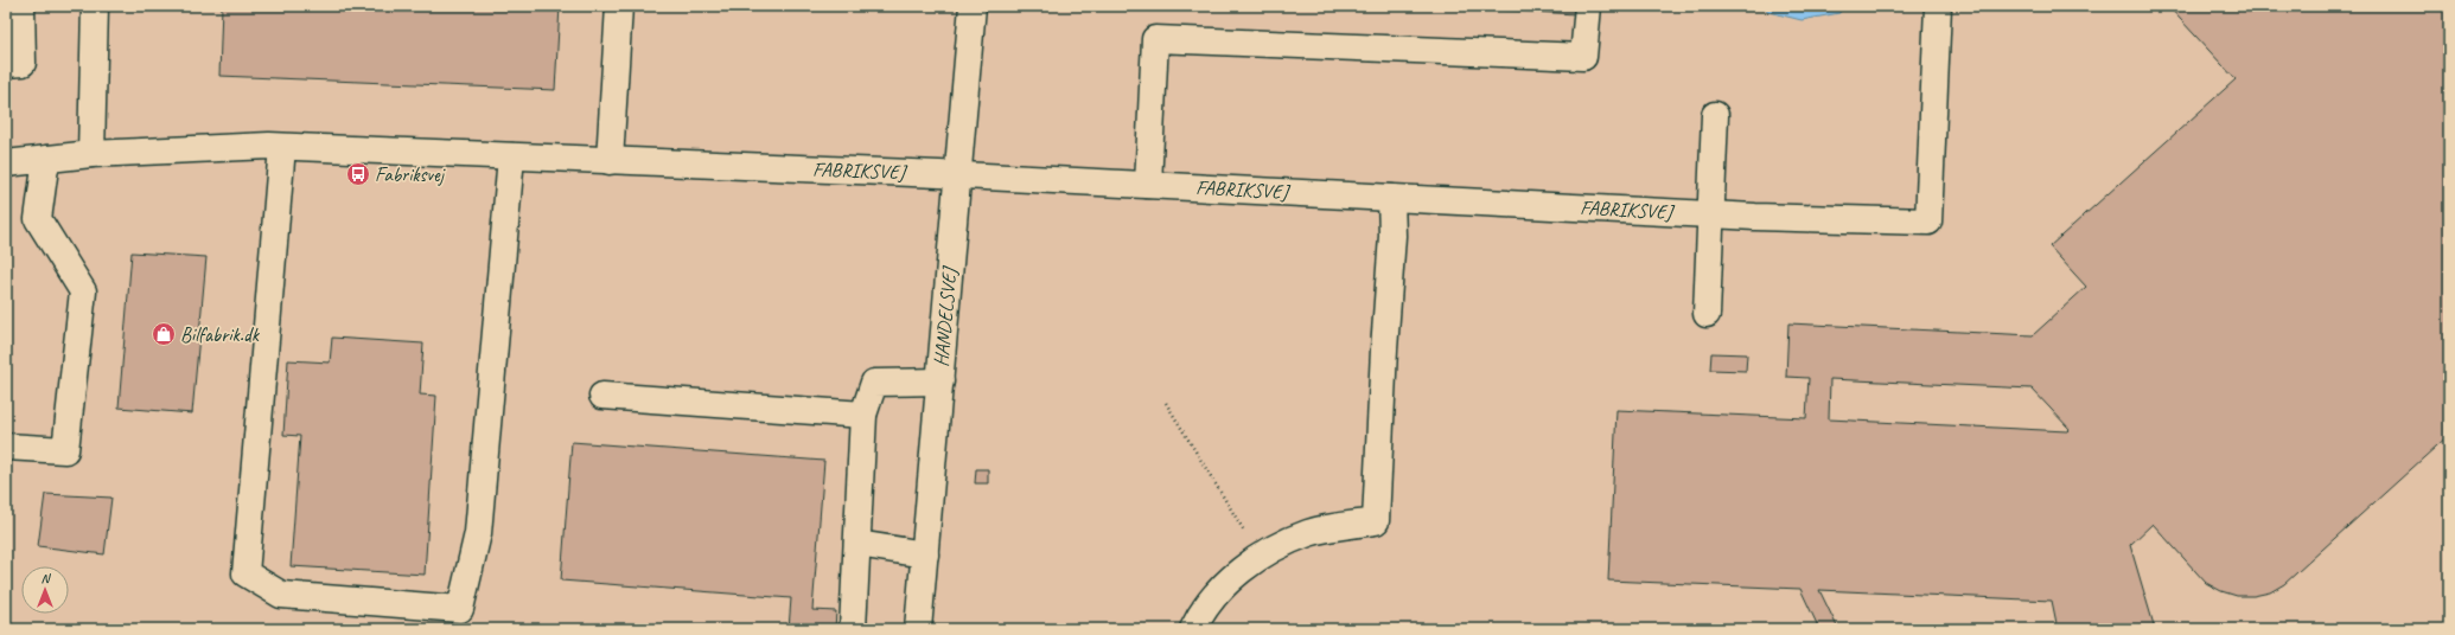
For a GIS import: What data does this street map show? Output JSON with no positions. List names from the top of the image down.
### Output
{
  "streets": {
    "street": ["FABRIKSVEJ", "HANDELSVEJ"]
  },
  "crossings": [
    ["FABRIKSVEJ", "HANDELSVEJ"]
  ],
  "places": {
    "bus stop": ["Fabriksvej"],
    "shop": ["Bilfabrik.dk"]
  },
  "north": "top"
}
